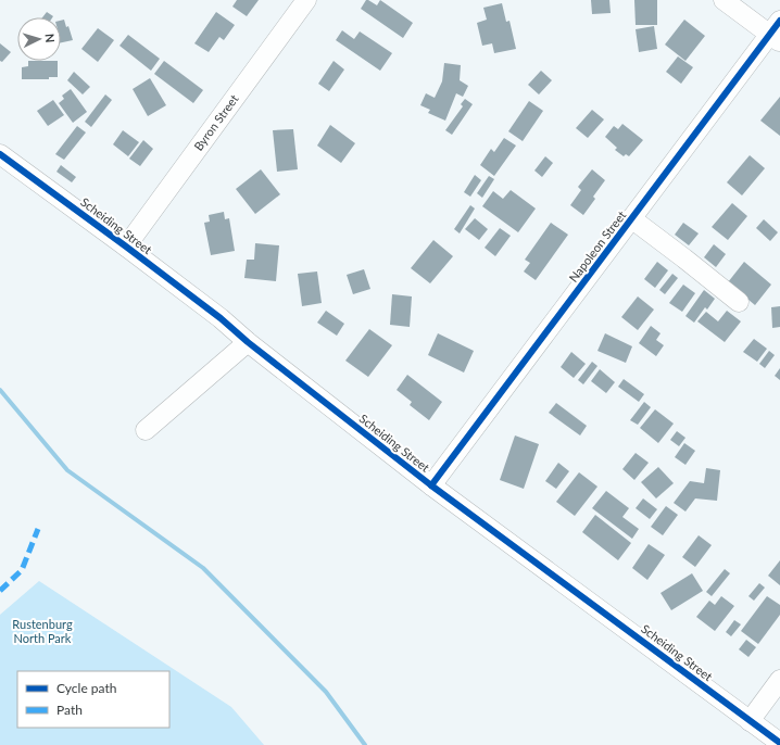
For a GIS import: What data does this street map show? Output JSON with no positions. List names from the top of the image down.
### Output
{
  "streets": {
    "street": ["Byron Street", "Scheiding Street", "Napoleon Street"]
  },
  "crossings": [
    ["Byron Street", "Scheiding Street"],
    ["Scheiding Street", "Napoleon Street"]
  ],
  "parks": ["Rustenburg North Park"],
  "legend": ["Cycle path", "Path"],
  "north": "right"
}
